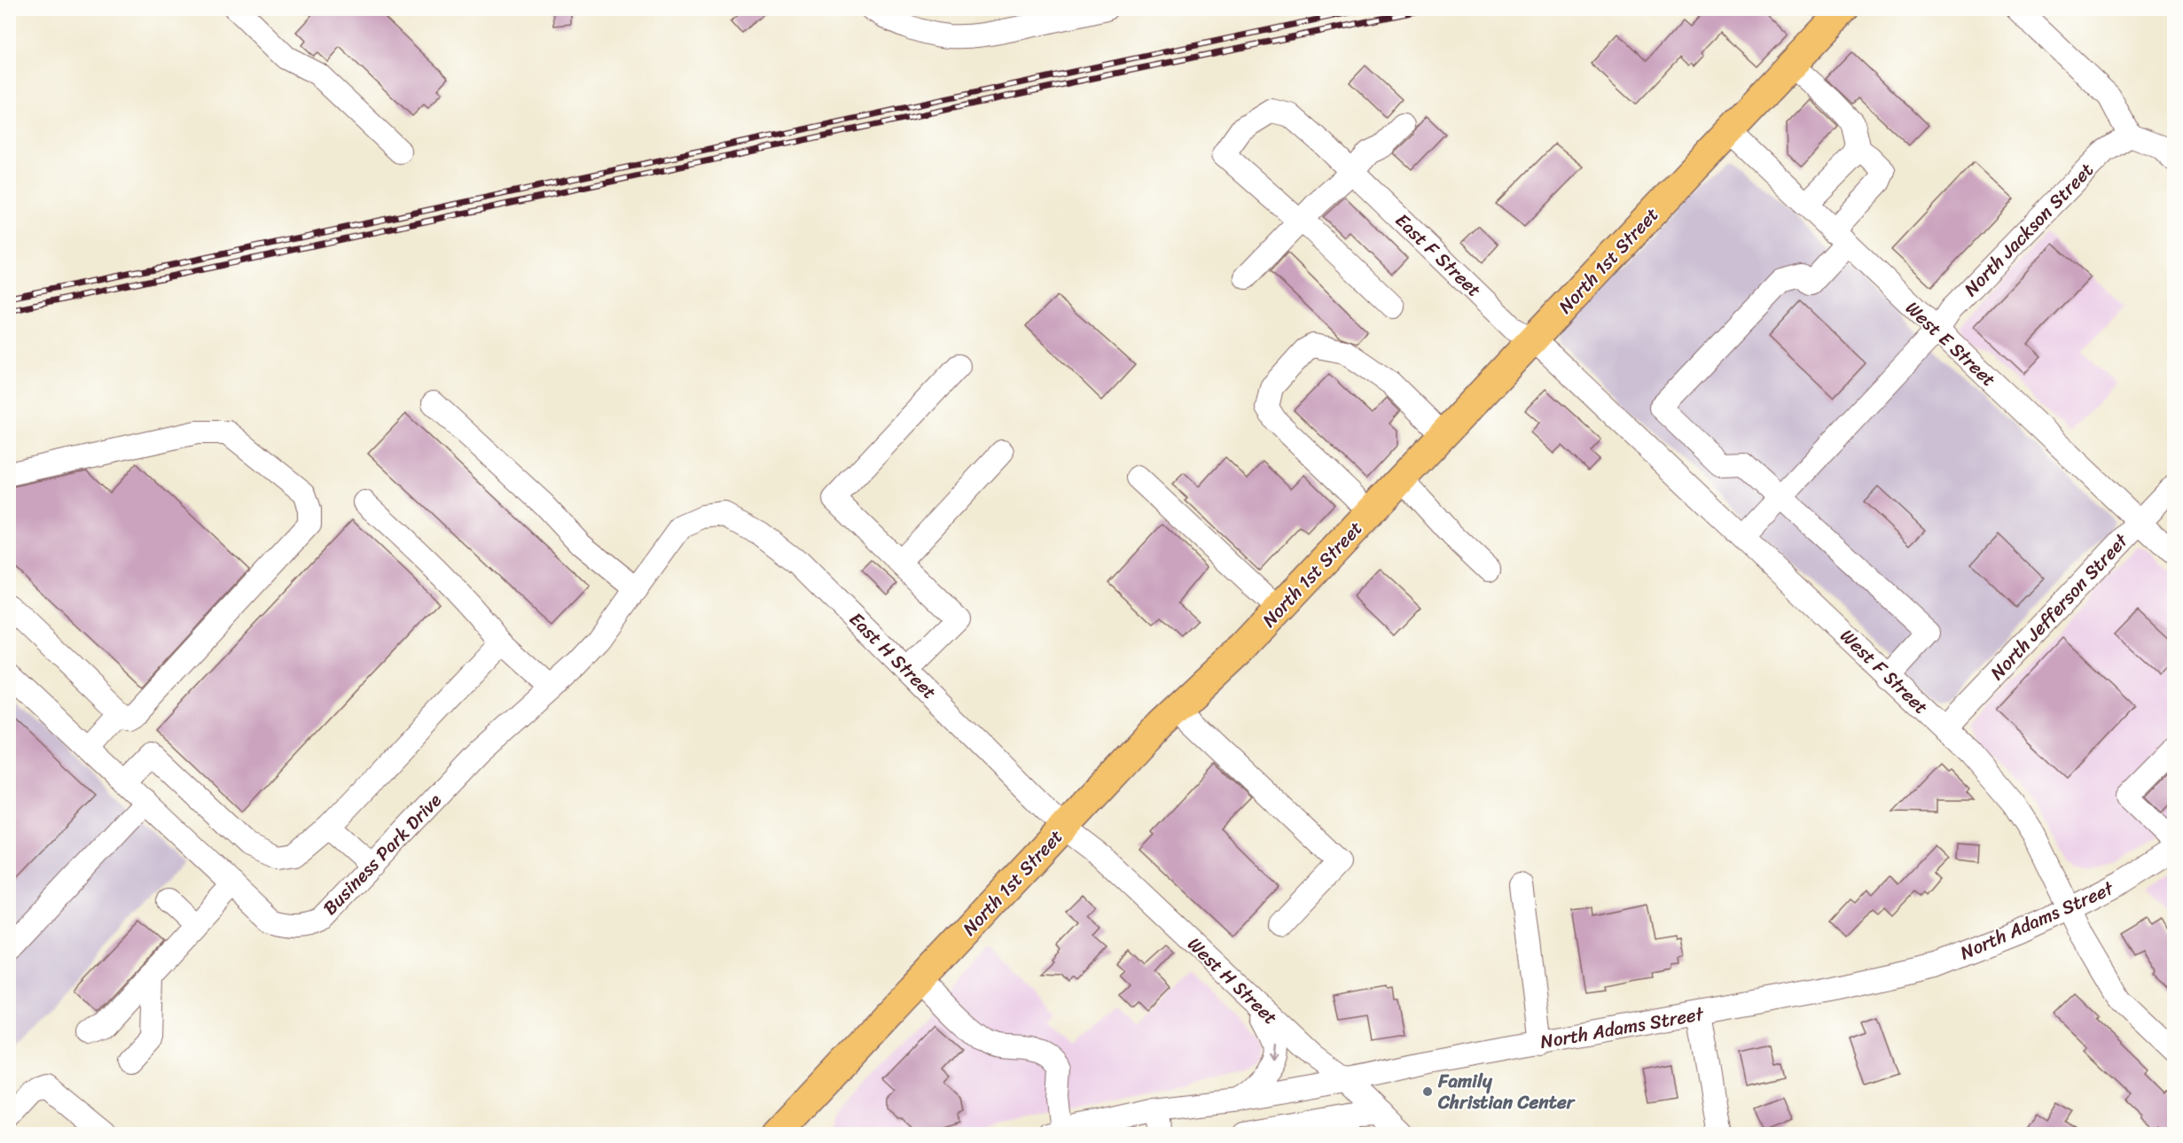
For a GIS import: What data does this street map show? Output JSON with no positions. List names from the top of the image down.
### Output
{
  "streets": {
    "main road": ["North 1st Street"],
    "street": [
      "North Jackson Street",
      "East F Street",
      "West E Street",
      "North Jefferson Street",
      "East H Street",
      "West F Street",
      "Business Park Drive",
      "North Adams Street",
      "West H Street"
    ]
  },
  "crossings": [
    ["North Jackson Street", "West E Street"],
    ["North Jackson Street", "West F Street"],
    ["East F Street", "North 1st Street"],
    ["East F Street", "West F Street"],
    ["North 1st Street", "West E Street"],
    ["North 1st Street", "East H Street"],
    ["North 1st Street", "West F Street"],
    ["North 1st Street", "West H Street"],
    ["West E Street", "North Jefferson Street"],
    ["North Jefferson Street", "West F Street"],
    ["East H Street", "Business Park Drive"],
    ["East H Street", "West H Street"],
    ["West F Street", "North Adams Street"],
    ["North Adams Street", "West H Street"]
  ],
  "places": ["Family Christian Center"]
}
